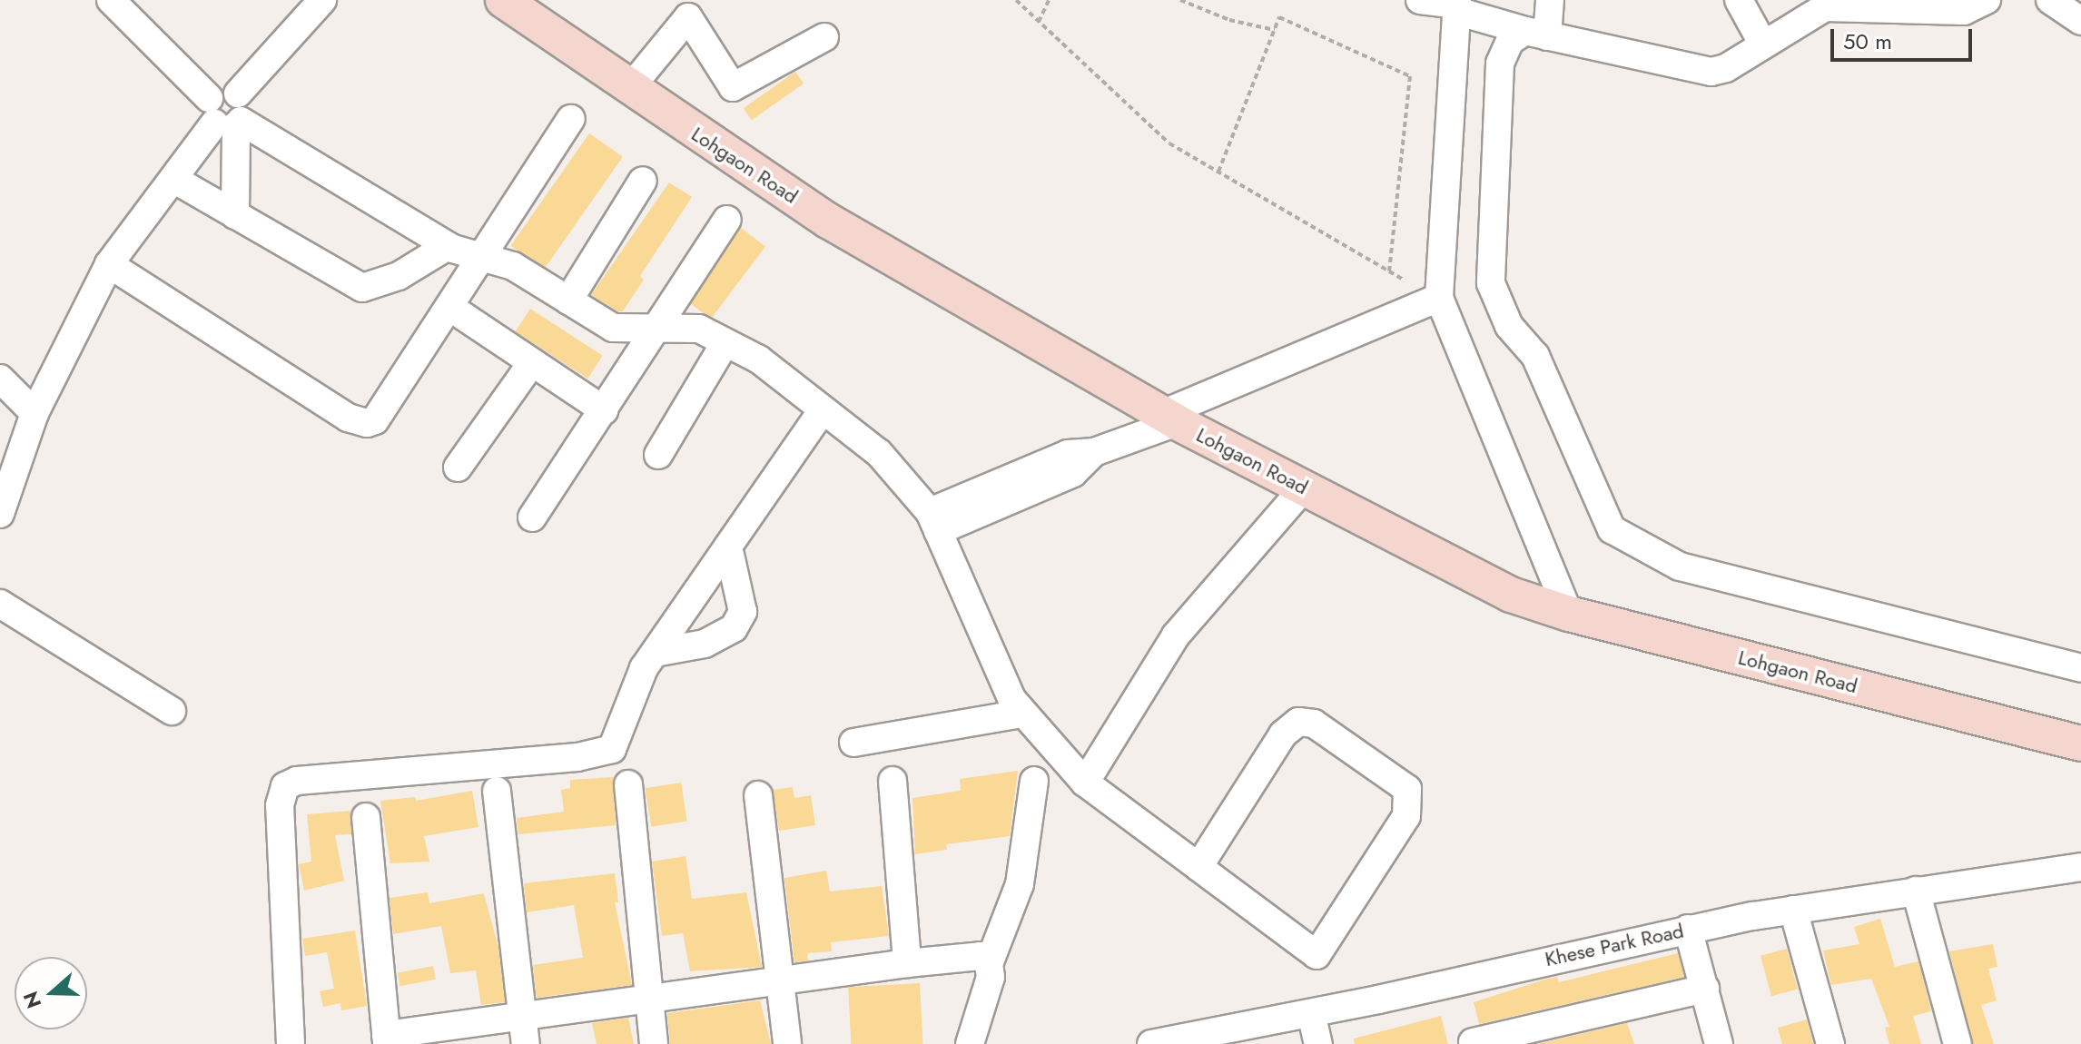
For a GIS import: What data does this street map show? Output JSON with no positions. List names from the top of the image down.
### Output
{
  "streets": {
    "main road": ["Lohgaon Road"],
    "street": ["Khese Park Road"]
  },
  "scale_bar": "50 m",
  "north": "left"
}
